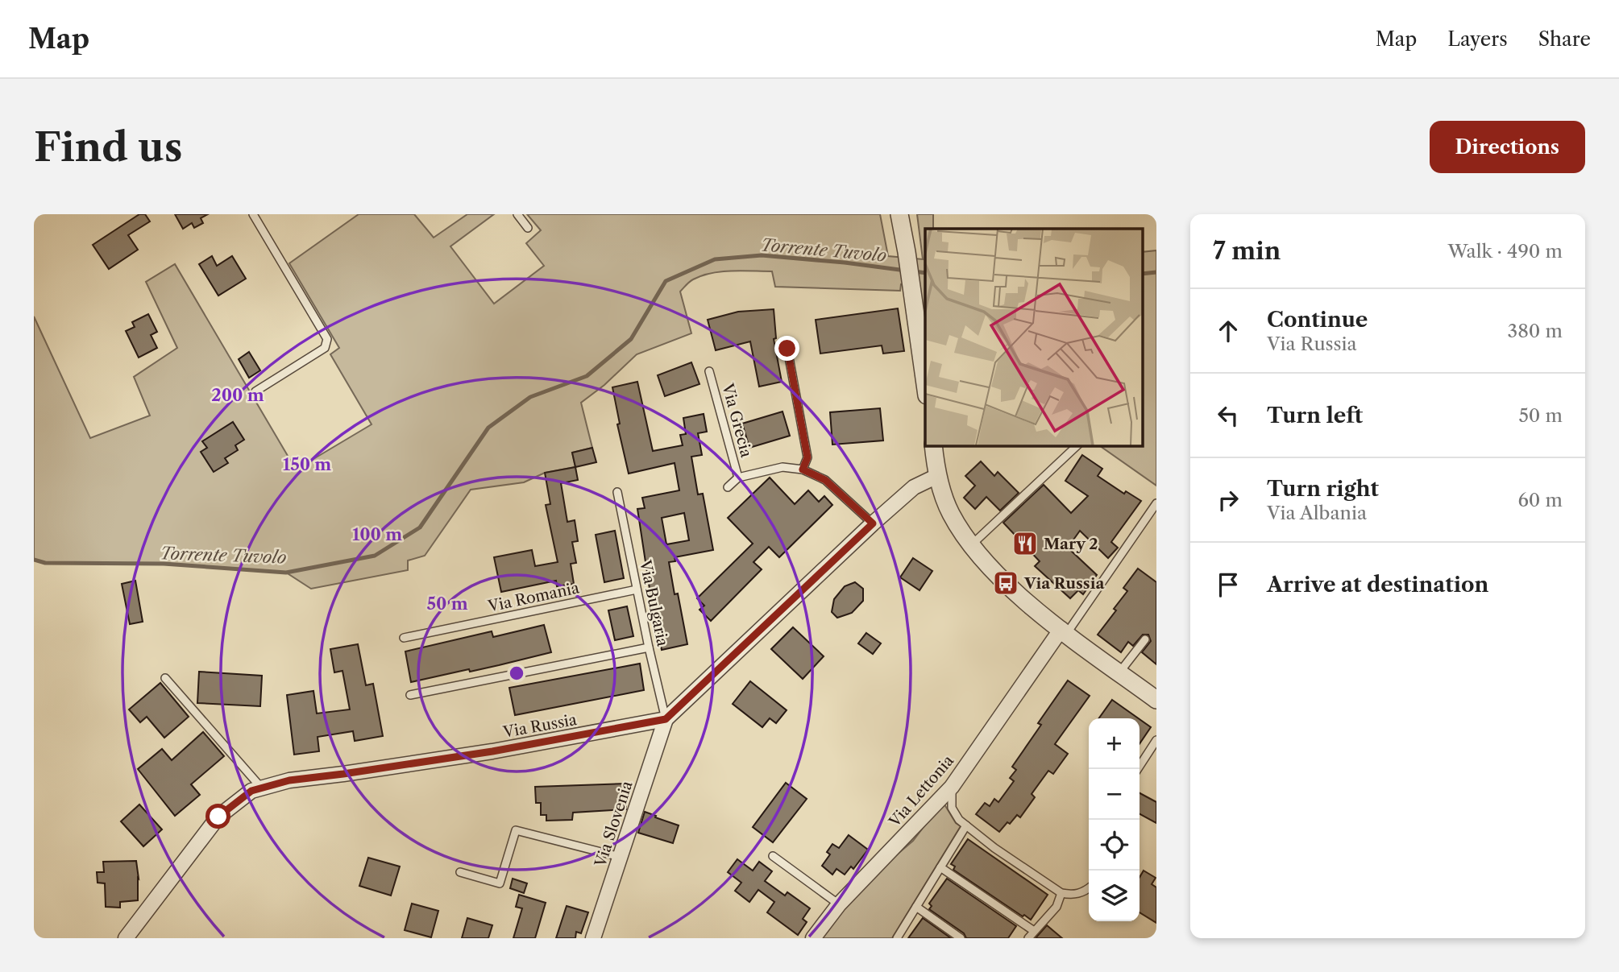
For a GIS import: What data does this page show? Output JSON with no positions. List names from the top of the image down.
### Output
{
  "streets": {
    "street": ["Via Russia", "Via Lettonia", "Via Slovenia"],
    "lane": ["Via Grecia", "Via Romania", "Via Bulgaria"]
  },
  "crossings": [
    ["Via Romania", "Via Bulgaria"],
    ["Via Bulgaria", "Via Russia"],
    ["Via Bulgaria", "Via Slovenia"],
    ["Via Russia", "Via Slovenia"]
  ],
  "water": ["Torrente Tuvolo"],
  "places": {
    "restaurant": ["Mary 2"],
    "bus stop": ["Via Russia"]
  },
  "page": {
    "header": "Map",
    "nav": ["Map", "Layers", "Share"],
    "buttons": "Directions",
    "title": "Find us",
    "heading": ["7 min", "Walk · 490 m"],
    "list": [
      ["Continue", "Via Russia", "380 m"],
      ["Turn left", "50 m"],
      ["Turn right", "Via Albania", "60 m"],
      "Arrive at destination"
    ],
    "map_buttons": ["+", "−"]
  },
  "rings": [
    "200 m",
    "150 m",
    "100 m",
    "50 m"
  ]
}
